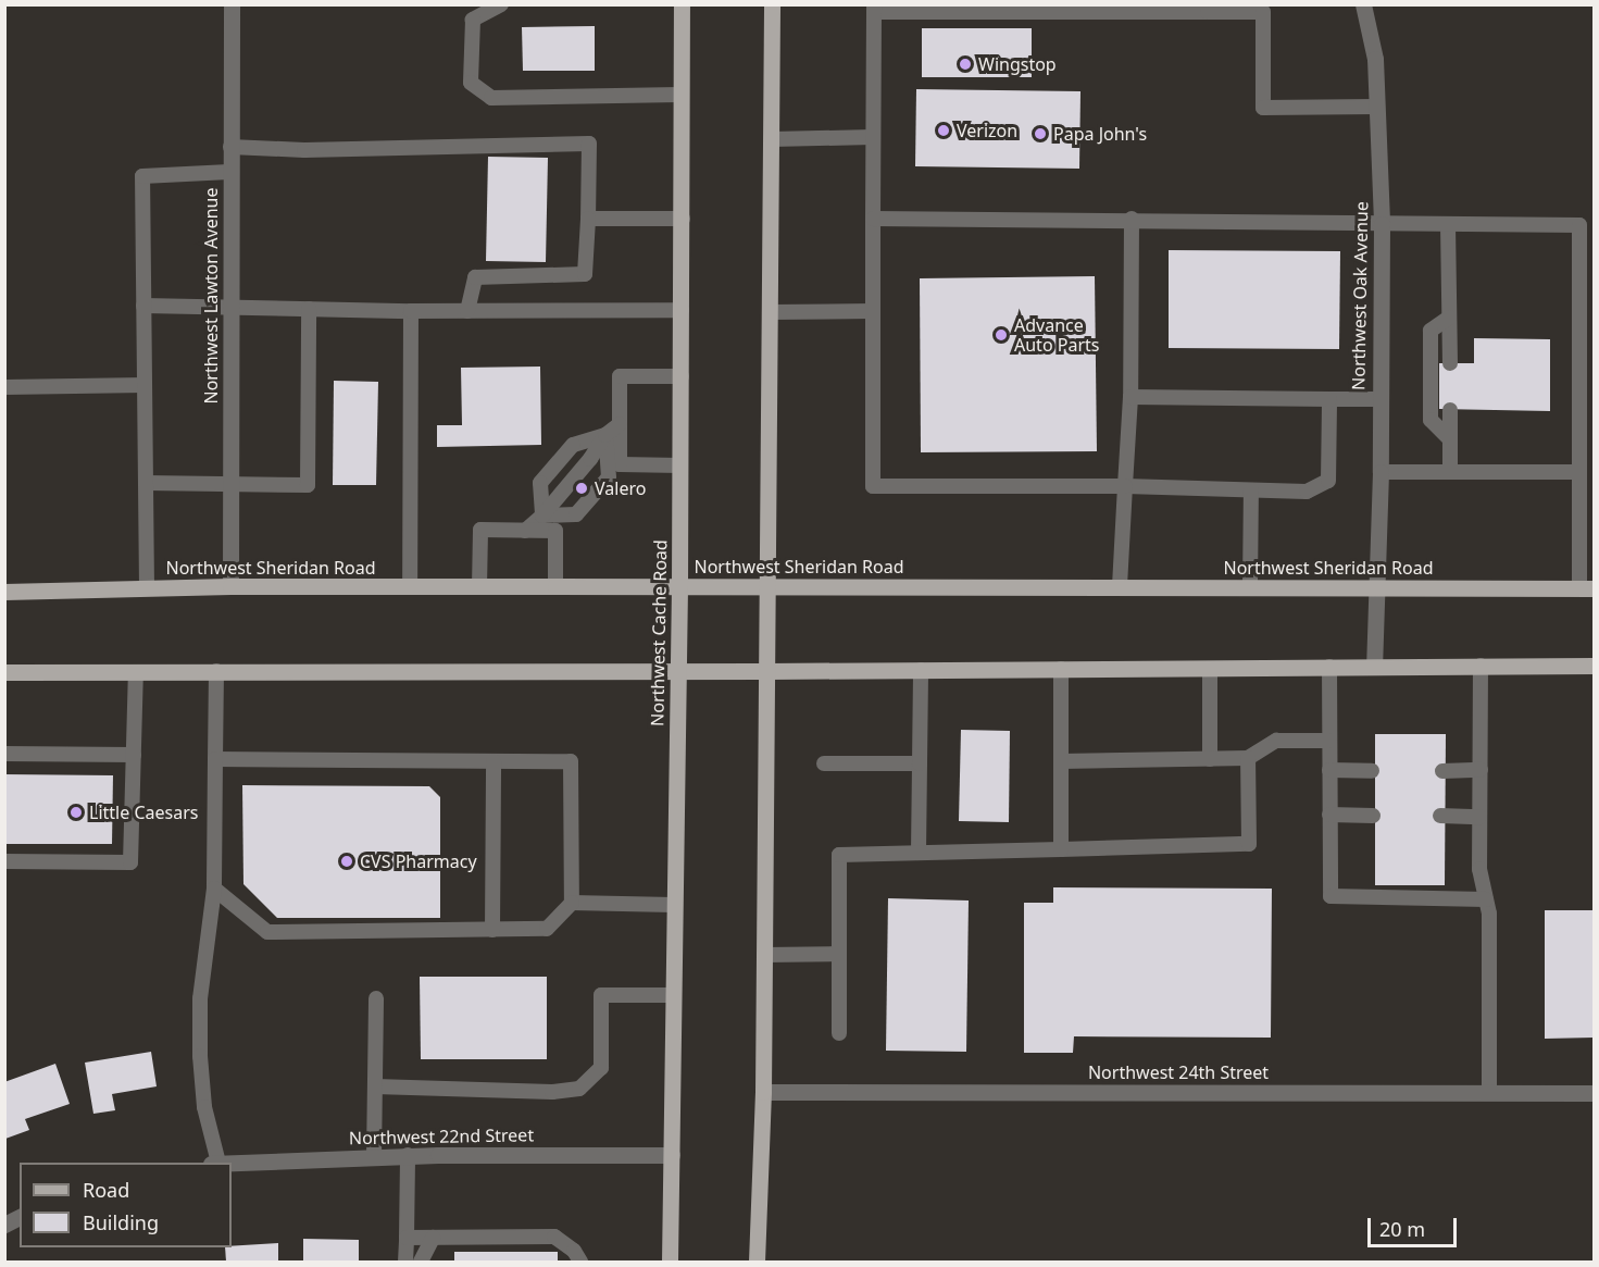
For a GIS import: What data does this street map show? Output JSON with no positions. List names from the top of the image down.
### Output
{
  "streets": {
    "main road": ["Northwest Sheridan Road", "Northwest Cache Road"],
    "street": [
      "Northwest Lawton Avenue",
      "Northwest Oak Avenue",
      "Northwest 24th Street",
      "Northwest 22nd Street"
    ]
  },
  "crossings": [
    ["Northwest Lawton Avenue", "Northwest Sheridan Road"],
    ["Northwest Oak Avenue", "Northwest Sheridan Road"],
    ["Northwest Sheridan Road", "Northwest Cache Road"],
    ["Northwest Cache Road", "Northwest 22nd Street"]
  ],
  "places": [
    "Wingstop",
    "Verizon",
    "Papa John's",
    "Advance Auto Parts",
    "Valero",
    "Little Caesars",
    "CVS Pharmacy"
  ],
  "legend": ["Road", "Building"],
  "scale_bar": "20 m"
}
